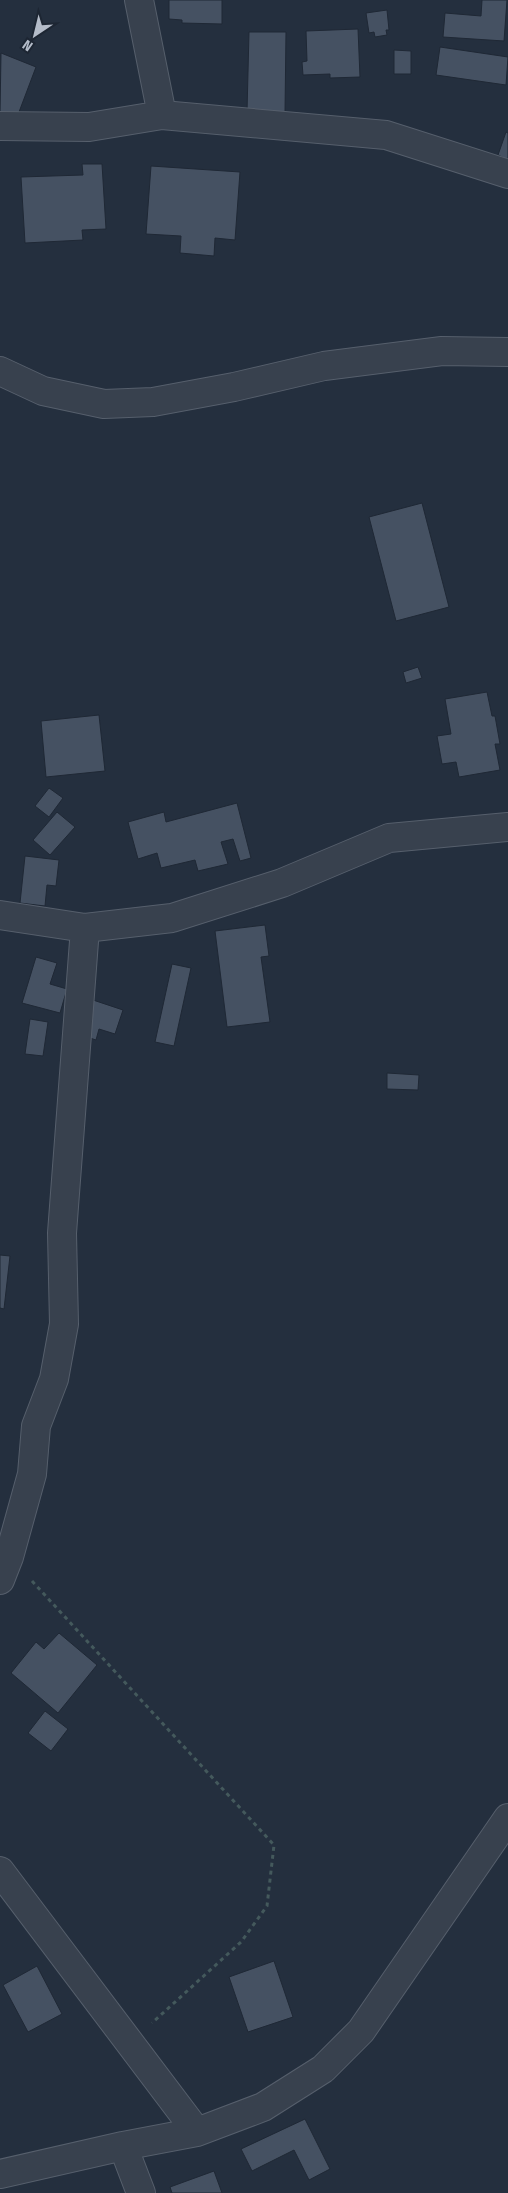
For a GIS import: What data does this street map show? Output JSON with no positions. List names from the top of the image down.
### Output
{
  "north": "bottom left"
}
